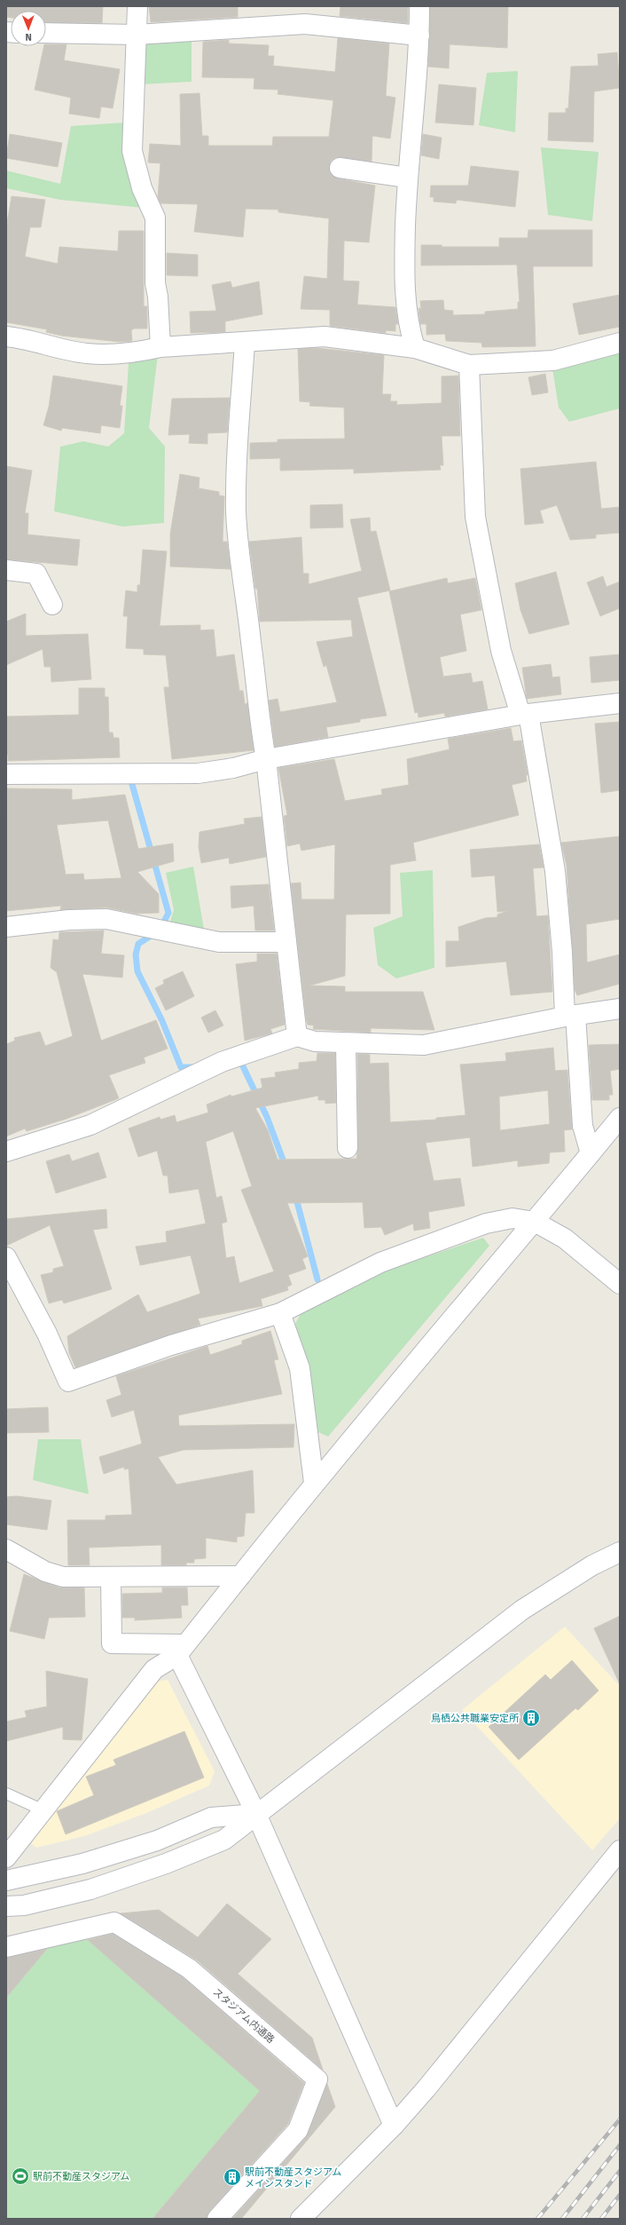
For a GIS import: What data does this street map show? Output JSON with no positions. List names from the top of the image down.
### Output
{
  "streets": {
    "street": ["スタジアム内通路"]
  },
  "places": {
    "building": ["鳥栖公共職業安定所", "駅前不動産スタジアム メインスタンド"],
    "sports": ["駅前不動産スタジアム"]
  },
  "north": "bottom"
}
